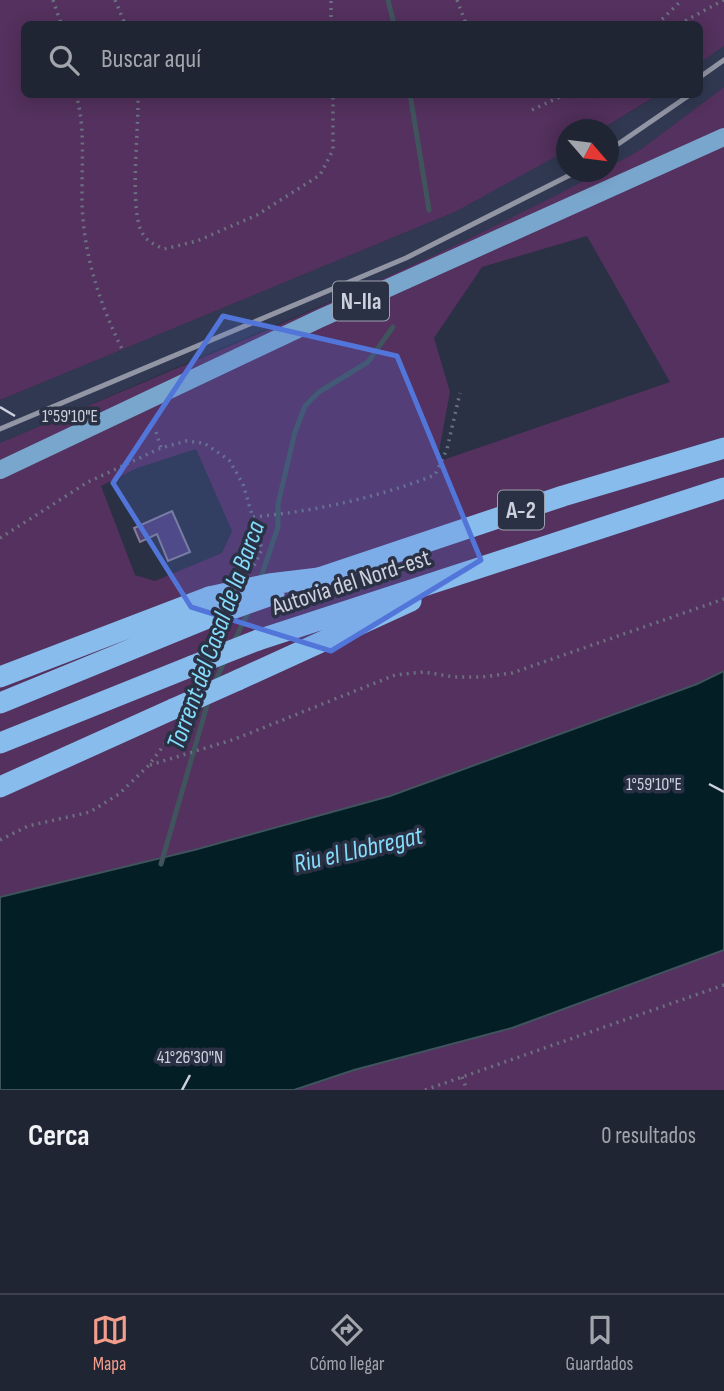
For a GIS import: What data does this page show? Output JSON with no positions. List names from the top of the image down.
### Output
{
  "streets": {
    "highway": ["A-2", "Autovia del Nord-est"],
    "main road": ["N-IIa"]
  },
  "water": ["Torrent del Casal de la Barca", "Riu el Llobregat"],
  "north": "bottom right",
  "page": {
    "search": "Buscar aquí",
    "heading": ["Cerca", "0 resultados"],
    "nav": ["Mapa", "Cómo llegar", "Guardados"]
  },
  "coordinates": ["1°59'10\"E", "41°26'30\"N"]
}
